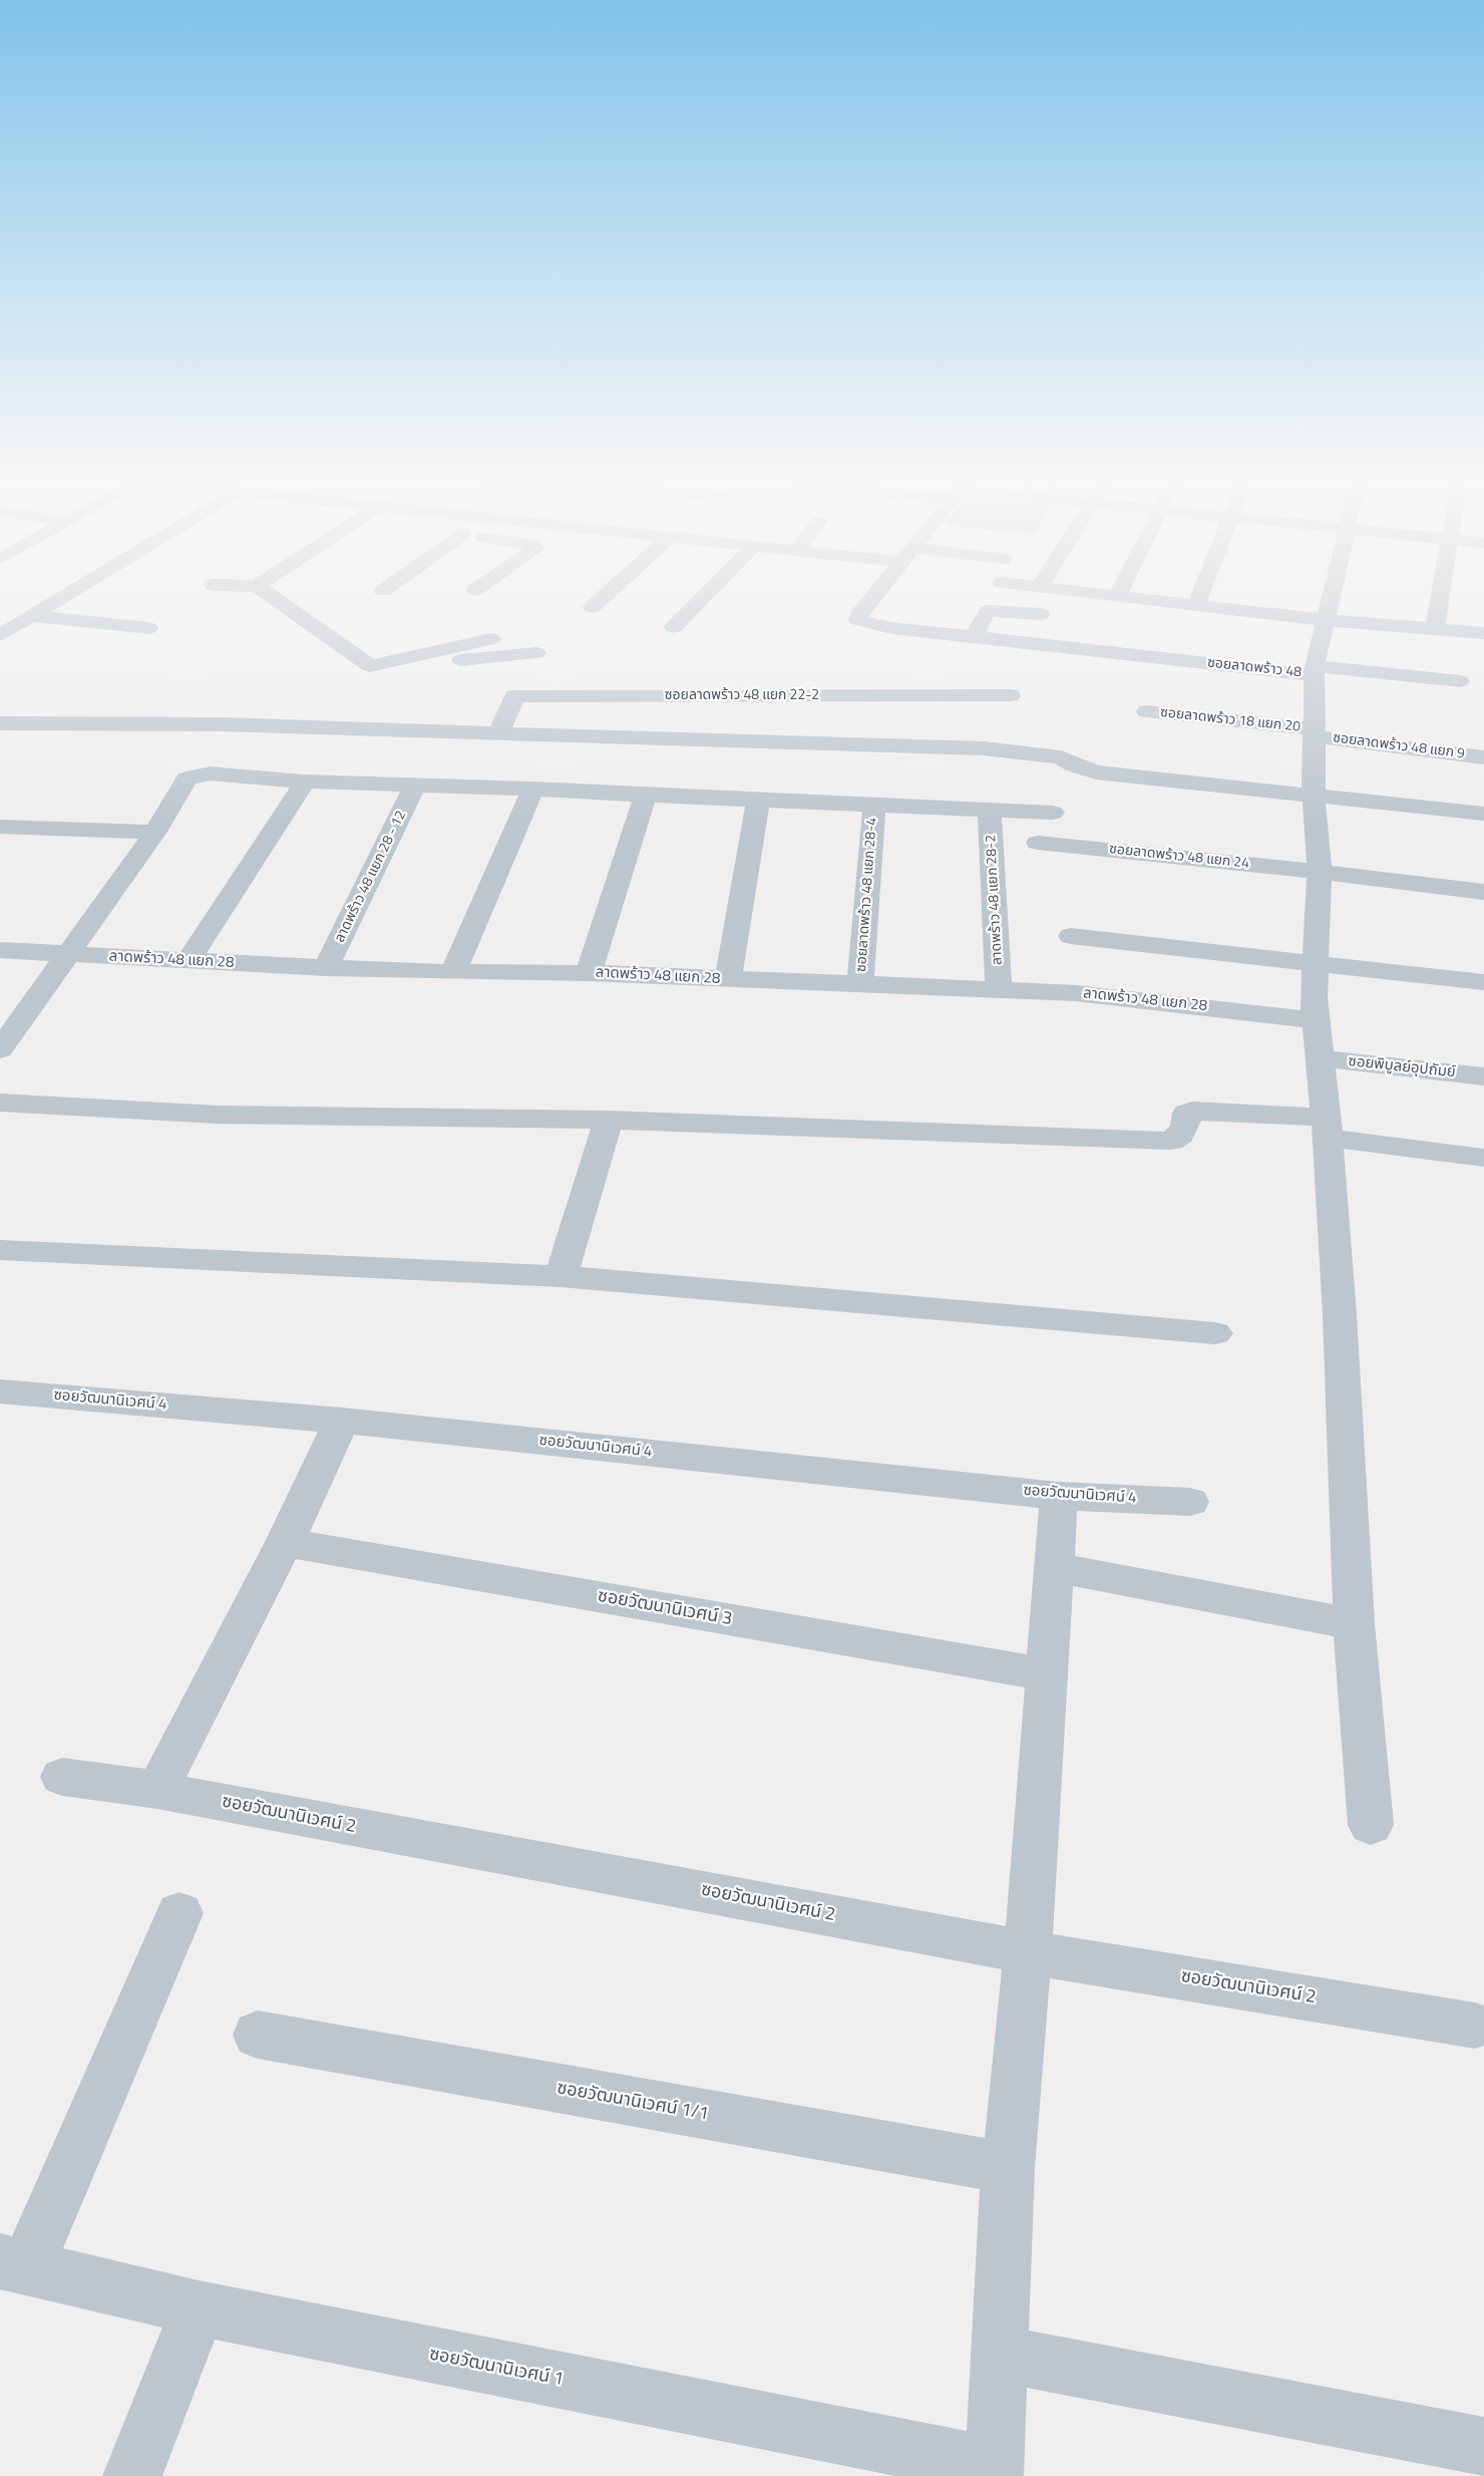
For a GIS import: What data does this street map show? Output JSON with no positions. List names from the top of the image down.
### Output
{
  "streets": {
    "street": [
      "ซอยลาดพร้าว 48",
      "ซอยลาดพร้าว 48 แยก 22-2",
      "ซอยลาดพร้าว 18 แยก 20",
      "ซอยลาดพร้าว 48 แยก 9",
      "ซอยลาดพร้าว 48 แยก 24",
      "ลาดพร้าว 48 แยก 28 - 12",
      "ซอยลาดพร้าว 48 แยก 28-4",
      "ลาดพร้าว 48 แยก 28-2",
      "ลาดพร้าว 48 แยก 28",
      "ซอยพิบูลย์อุปถัมย์",
      "ซอยวัฒนานิเวศน์ 4",
      "ซอยวัฒนานิเวศน์ 3",
      "ซอยวัฒนานิเวศน์ 2",
      "ซอยวัฒนานิเวศน์ 1/1",
      "ซอยวัฒนานิเวศน์ 1"
    ]
  },
  "crossings": [
    ["ซอยลาดพร้าว 48", "ซอยลาดพร้าว 18 แยก 20"],
    ["ซอยลาดพร้าว 48", "ซอยลาดพร้าว 48 แยก 9"],
    ["ซอยลาดพร้าว 48", "ซอยลาดพร้าว 48 แยก 24"],
    ["ซอยลาดพร้าว 48", "ลาดพร้าว 48 แยก 28"],
    ["ซอยลาดพร้าว 48", "ซอยพิบูลย์อุปถัมย์"],
    ["ซอยลาดพร้าว 18 แยก 20", "ซอยลาดพร้าว 48 แยก 9"],
    ["ลาดพร้าว 48 แยก 28 - 12", "ลาดพร้าว 48 แยก 28"],
    ["ซอยลาดพร้าว 48 แยก 28-4", "ลาดพร้าว 48 แยก 28"],
    ["ลาดพร้าว 48 แยก 28-2", "ลาดพร้าว 48 แยก 28"]
  ]
}
